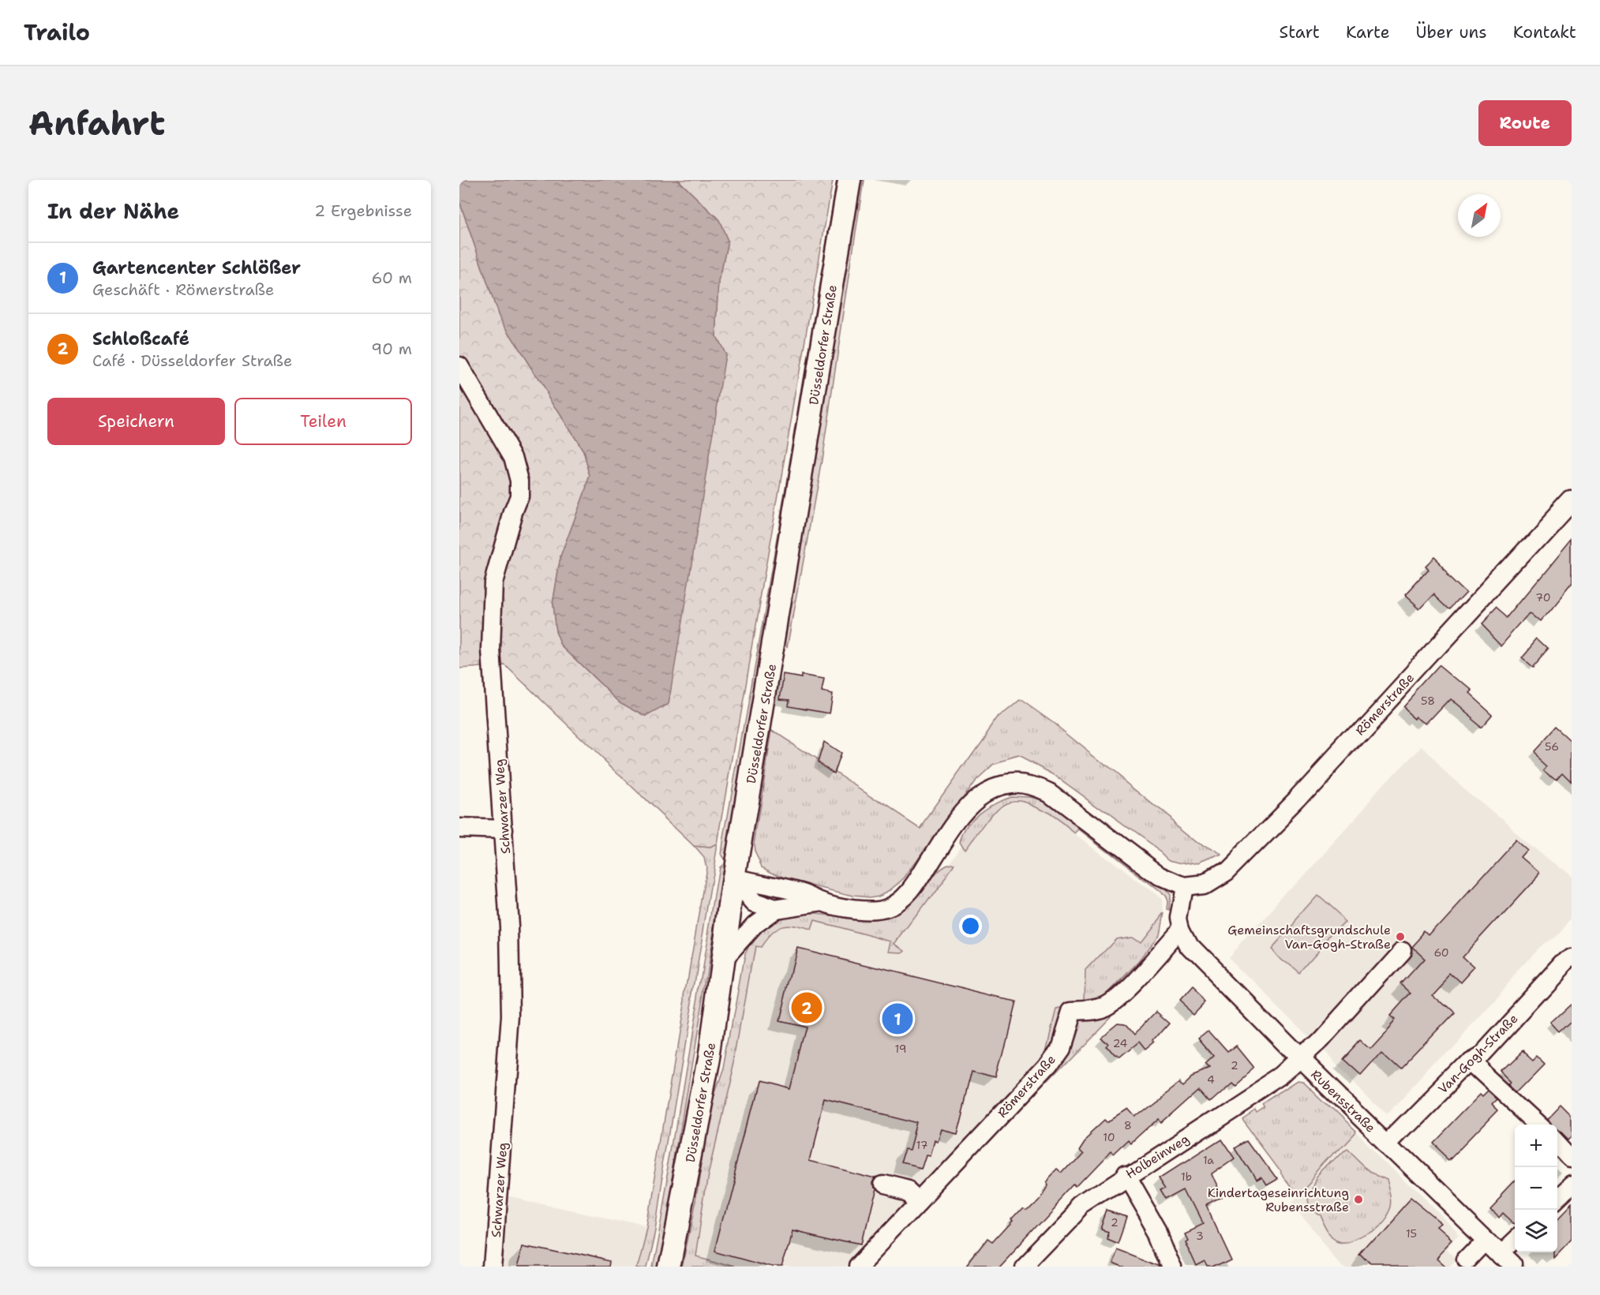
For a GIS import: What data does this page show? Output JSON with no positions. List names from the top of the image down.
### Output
{
  "streets": {
    "main road": ["Düsseldorfer Straße"],
    "street": [
      "Römerstraße",
      "Schwarzer Weg",
      "Van-Gogh-Straße",
      "Rubensstraße",
      "Holbeinweg"
    ]
  },
  "crossings": [
    ["Römerstraße", "Rubensstraße"],
    ["Van-Gogh-Straße", "Rubensstraße"],
    ["Rubensstraße", "Holbeinweg"]
  ],
  "places": ["Gemeinschaftsgrundschule Van-Gogh-Straße", "Kindertageseinrichtung Rubensstraße"],
  "house_numbers": [
    "70",
    "58",
    "56",
    "60",
    "24",
    "19",
    "2",
    "4",
    "8",
    "10",
    "17",
    "1a",
    "1b",
    "2",
    "15",
    "3"
  ],
  "north": "top right",
  "page": {
    "header": "Trailo",
    "nav": [
      "Start",
      "Karte",
      "Über uns",
      "Kontakt"
    ],
    "buttons": [
      "Route",
      ["Speichern", "Teilen"]
    ],
    "title": "Anfahrt",
    "heading": ["In der Nähe", "2 Ergebnisse"],
    "list": [
      {
        "mark": "1",
        "name": "Gartencenter Schlößer",
        "note": "Geschäft · Römerstraße",
        "value": "60 m"
      },
      {
        "mark": "2",
        "name": "Schloßcafé",
        "note": "Café · Düsseldorfer Straße",
        "value": "90 m"
      }
    ],
    "pins": ["2", "1"],
    "map_buttons": ["+", "−"]
  }
}
